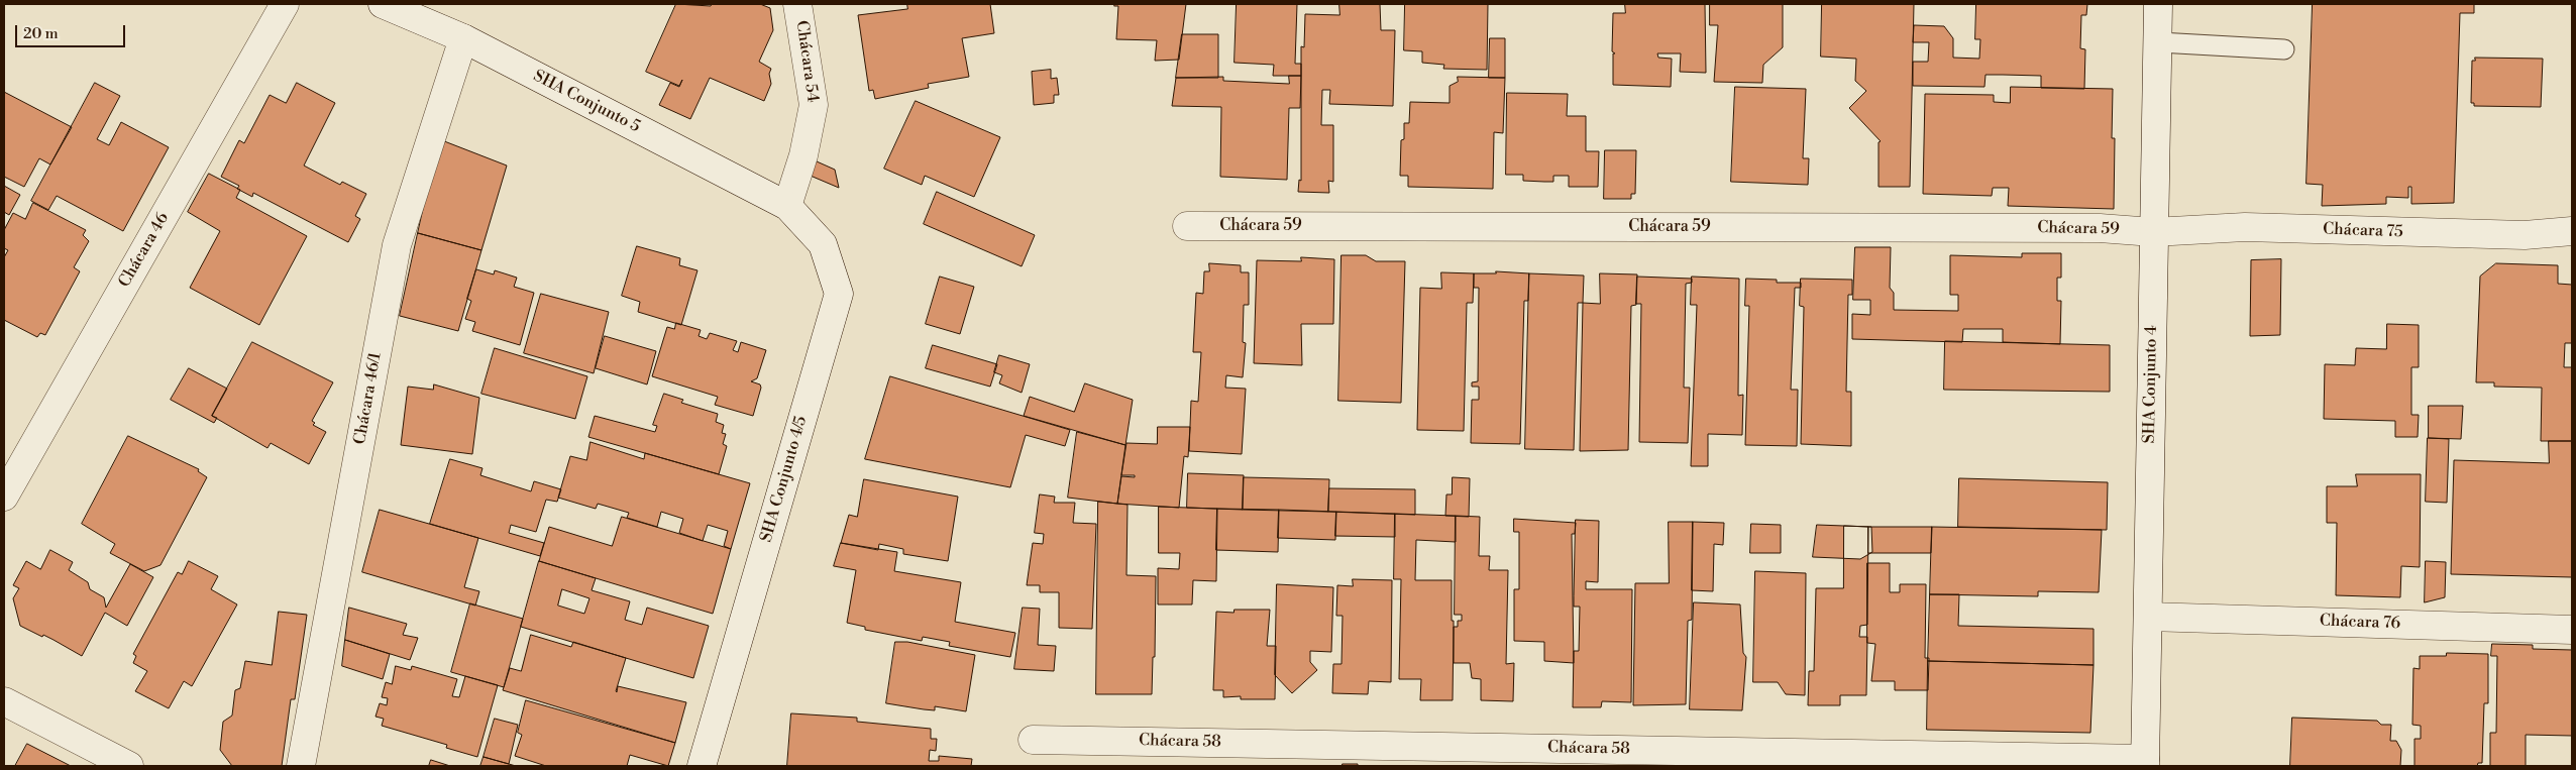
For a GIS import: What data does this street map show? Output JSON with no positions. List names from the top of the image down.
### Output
{
  "streets": {
    "street": [
      "Chácara 54",
      "SHA Conjunto 5",
      "Chácara 59",
      "Chácara 75",
      "Chácara 46",
      "SHA Conjunto 4",
      "Chácara 46/1",
      "SHA Conjunto 4/5",
      "Chácara 76",
      "Chácara 58"
    ]
  },
  "crossings": [
    ["Chácara 54", "SHA Conjunto 5"],
    ["Chácara 54", "SHA Conjunto 4/5"],
    ["SHA Conjunto 5", "Chácara 46/1"],
    ["SHA Conjunto 5", "SHA Conjunto 4/5"],
    ["Chácara 59", "Chácara 75"],
    ["Chácara 59", "SHA Conjunto 4"],
    ["Chácara 75", "SHA Conjunto 4"],
    ["SHA Conjunto 4", "Chácara 76"],
    ["SHA Conjunto 4", "Chácara 58"]
  ],
  "scale_bar": "20 m"
}
